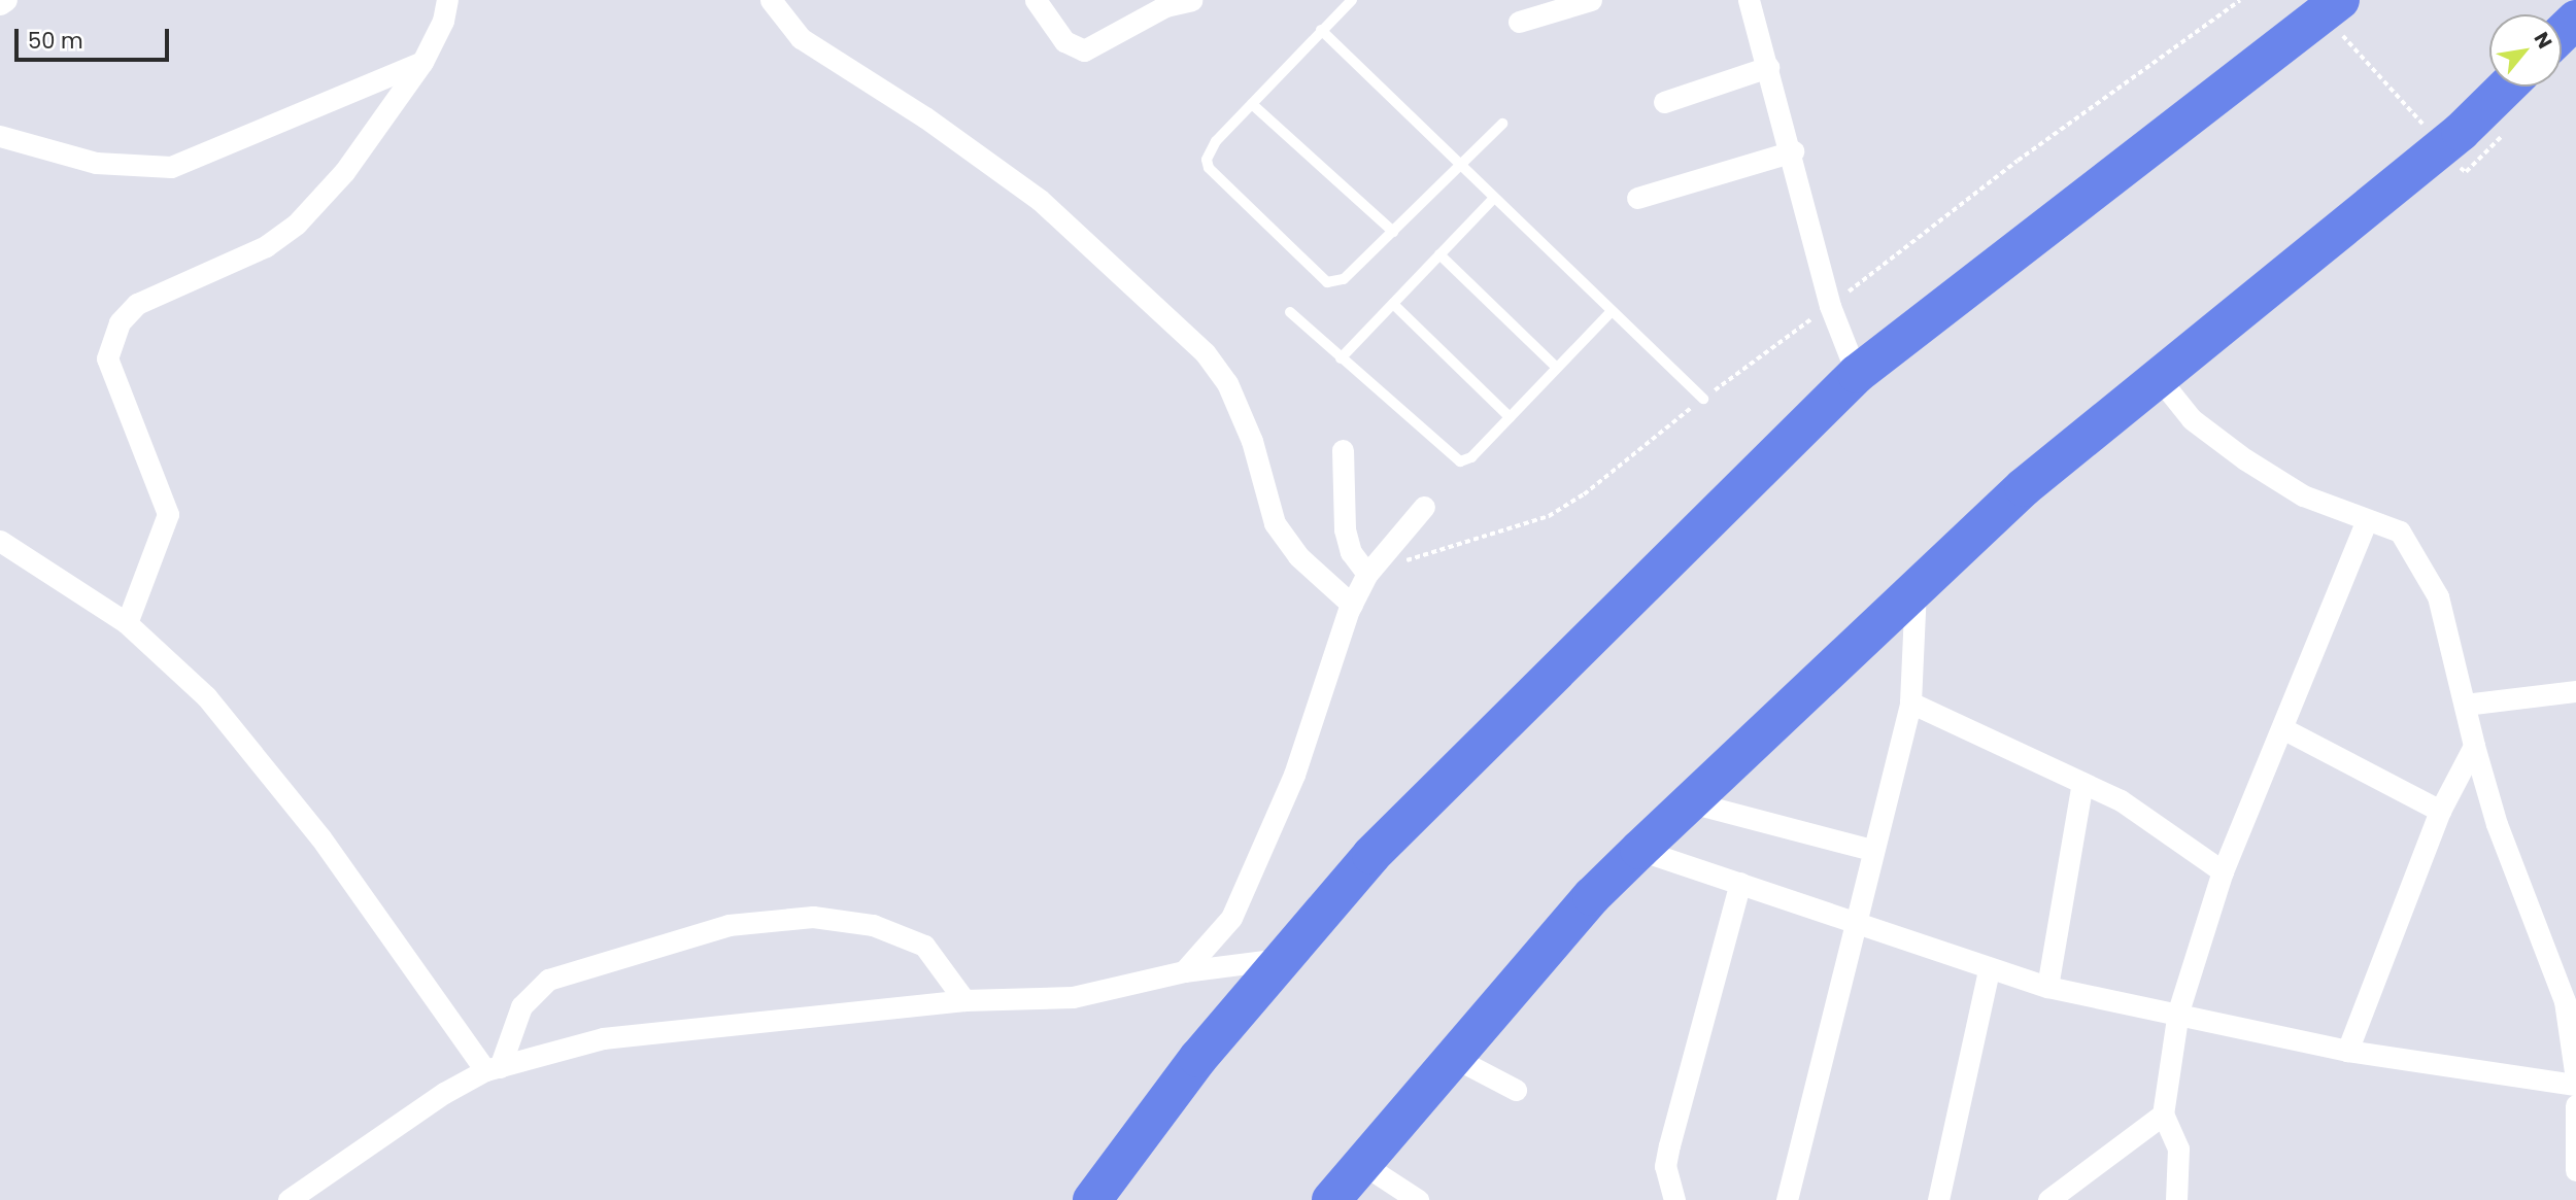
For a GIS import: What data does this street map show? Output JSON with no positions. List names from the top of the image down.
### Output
{
  "scale_bar": "50 m",
  "north": "top right"
}
